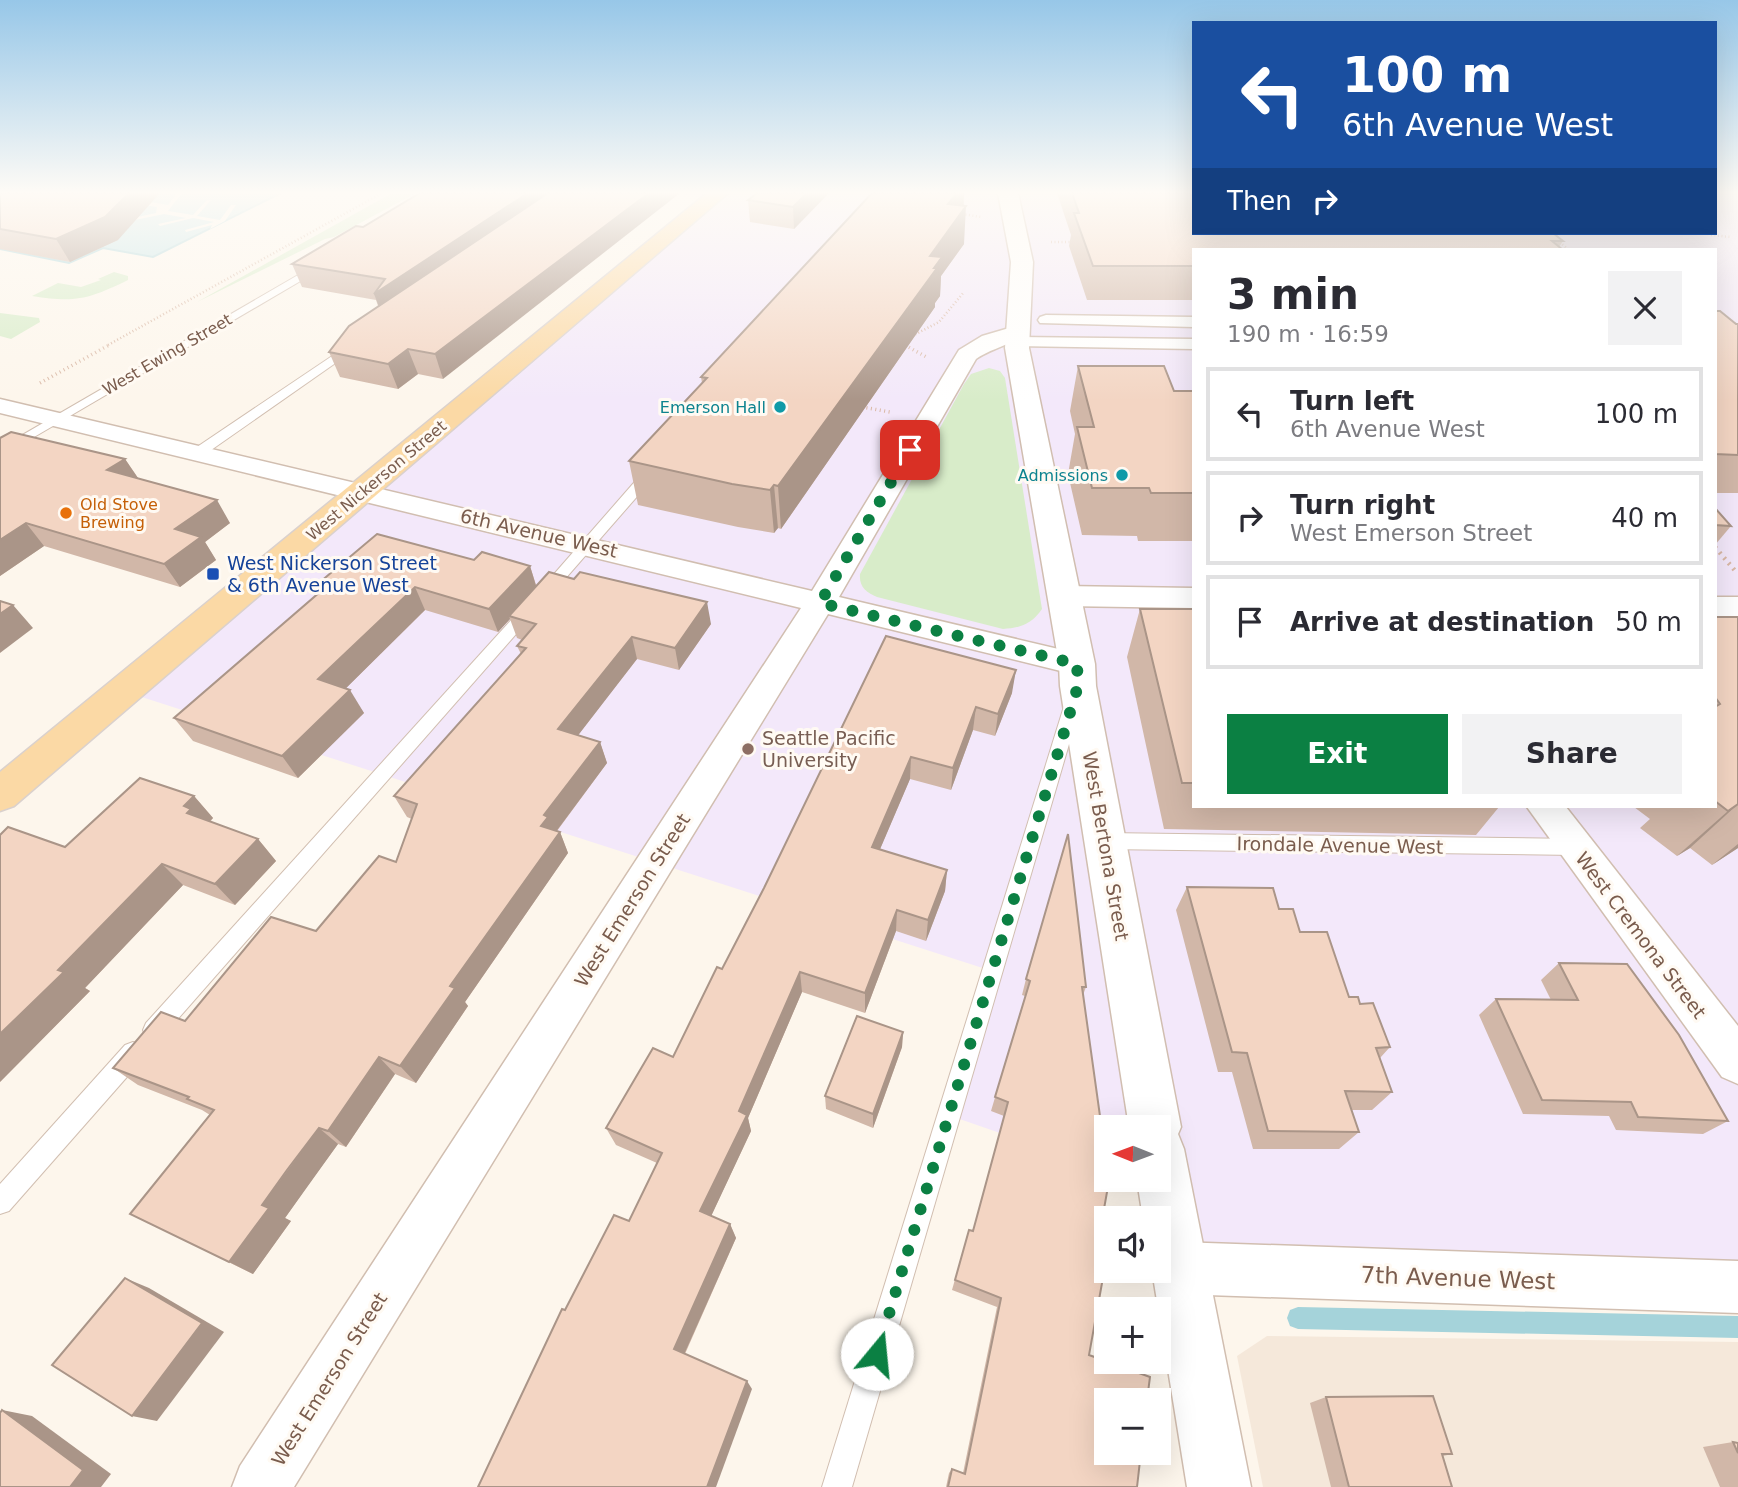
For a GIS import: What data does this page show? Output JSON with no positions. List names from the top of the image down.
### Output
{
  "streets": {
    "main road": ["West Nickerson Street"],
    "street": [
      "6th Avenue West",
      "West Bertona Street",
      "West Emerson Street",
      "West Cremona Street",
      "7th Avenue West"
    ],
    "lane": ["West Ewing Street", "Irondale Avenue West"]
  },
  "crossings": [
    ["West Ewing Street", "6th Avenue West"],
    ["West Nickerson Street", "6th Avenue West"],
    ["6th Avenue West", "West Bertona Street"],
    ["6th Avenue West", "West Emerson Street"],
    ["Irondale Avenue West", "West Bertona Street"],
    ["Irondale Avenue West", "West Cremona Street"],
    ["West Bertona Street", "West Emerson Street"]
  ],
  "places": {
    "other": [
      "Emerson Hall",
      "Admissions",
      "Old Stove Brewing",
      "Seattle Pacific University"
    ],
    "transit": ["West Nickerson Street & 6th Avenue West"]
  },
  "north": "left",
  "page": {
    "turn": ["100 m", "6th Avenue West"],
    "then": "Then",
    "heading": ["3 min", "190 m · 16:59"],
    "list": [
      {
        "name": "Turn left",
        "note": "6th Avenue West",
        "value": "100 m"
      },
      {
        "name": "Turn right",
        "note": "West Emerson Street",
        "value": "40 m"
      },
      {
        "name": "Arrive at destination",
        "value": "50 m"
      }
    ],
    "buttons": ["Exit", "Share"],
    "map_buttons": ["+", "−"]
  }
}
